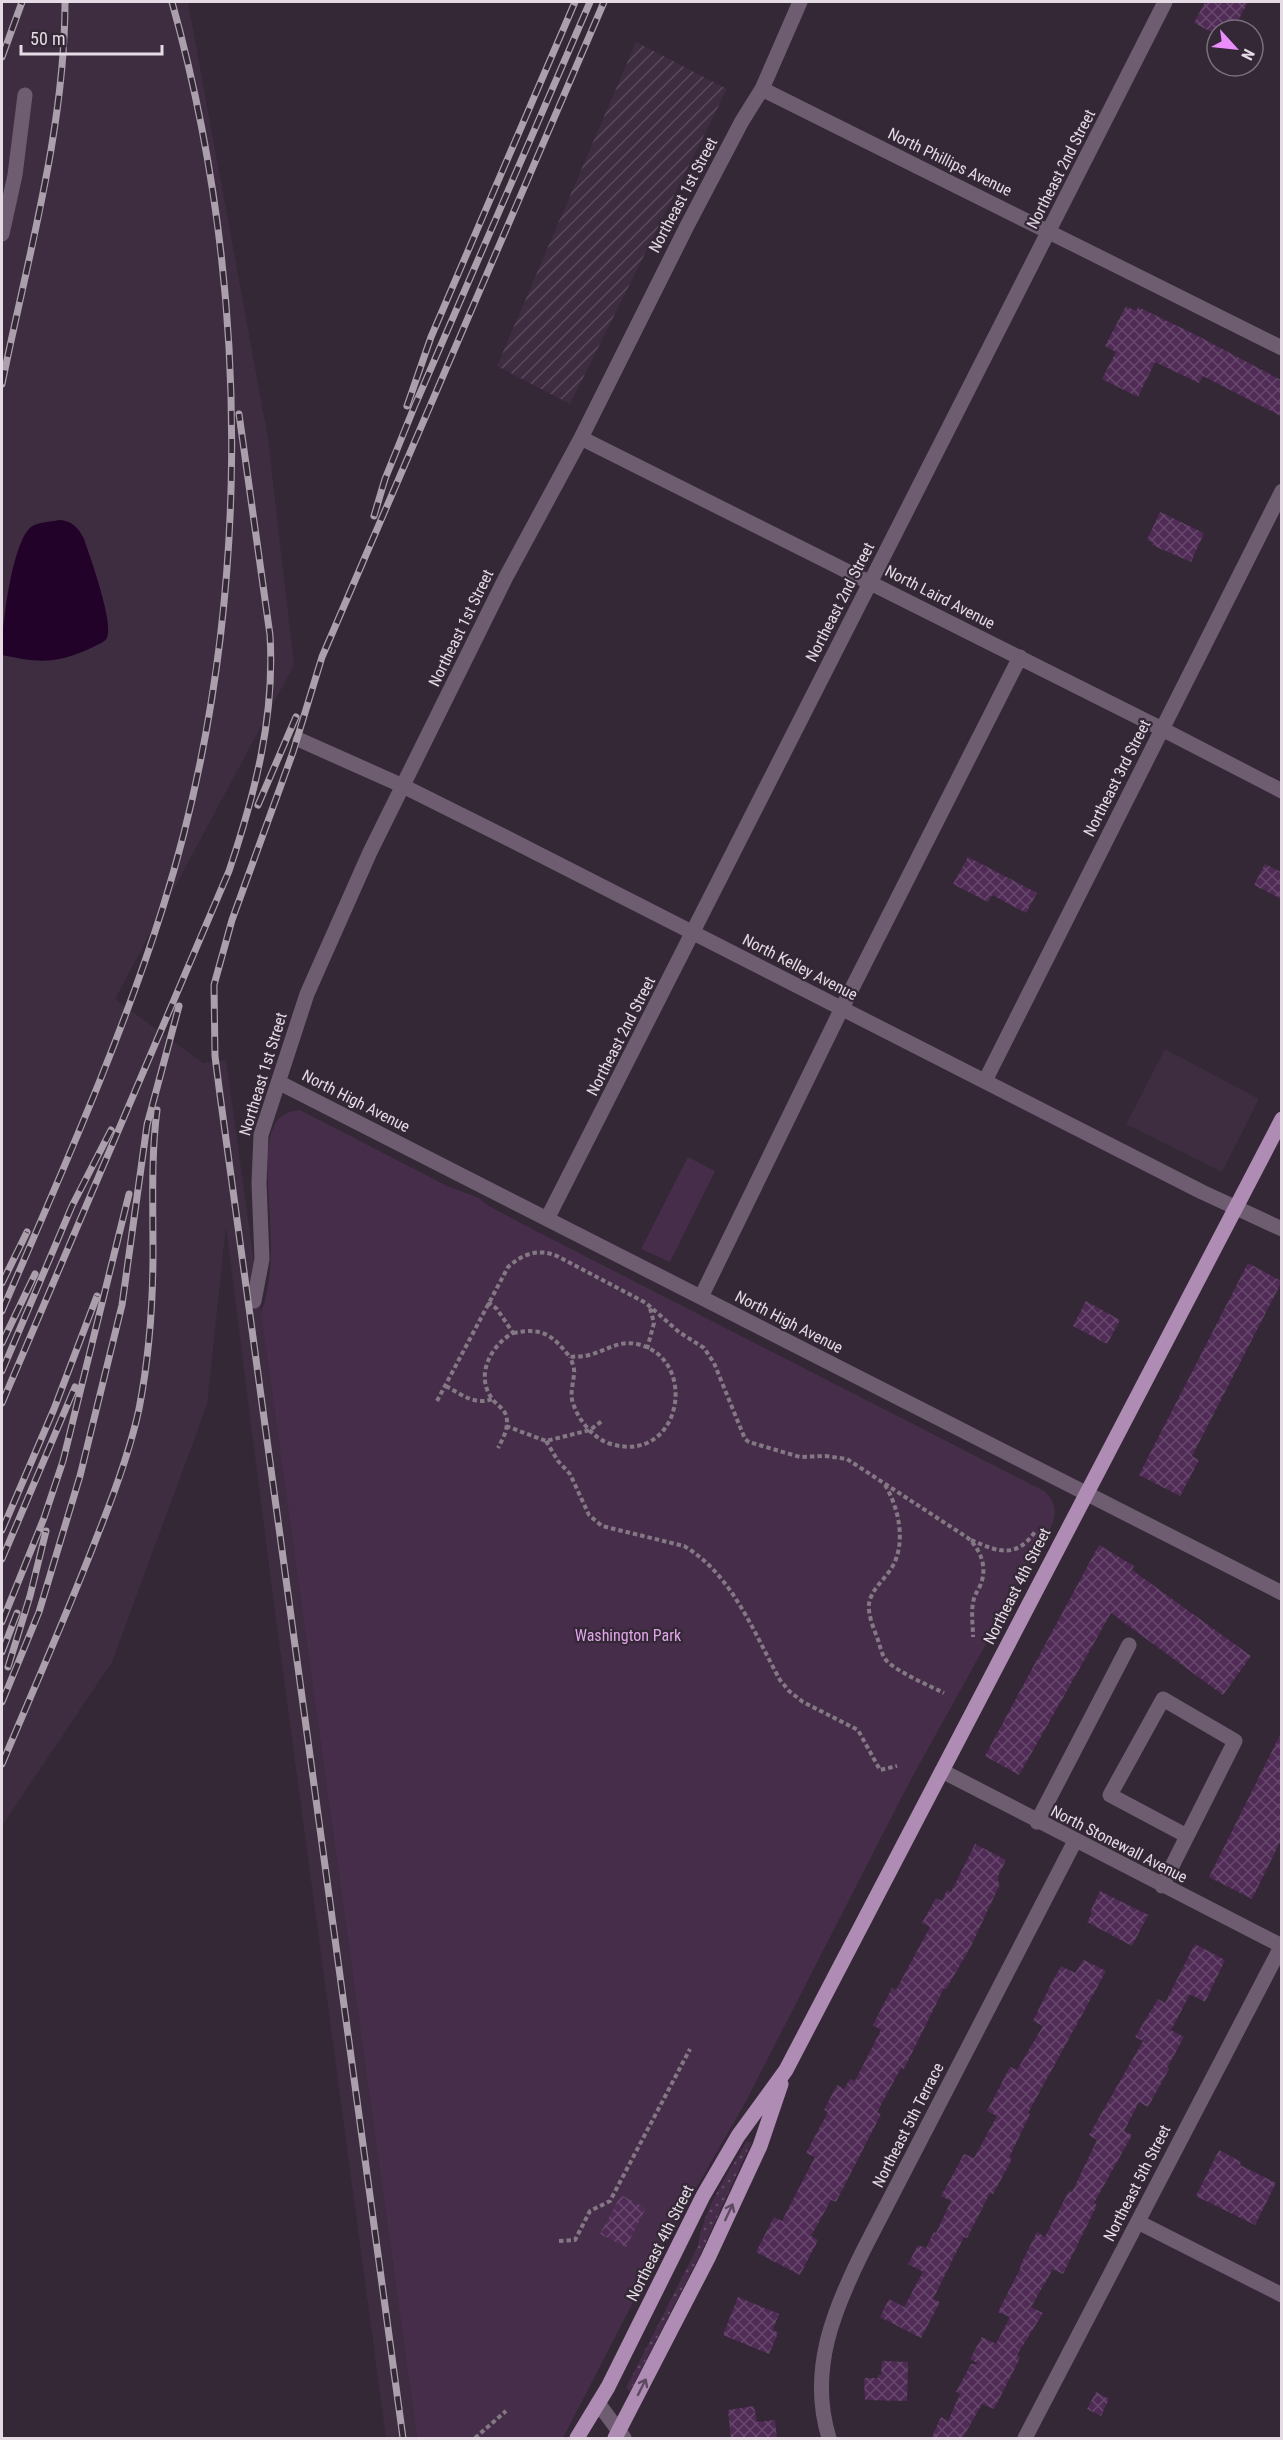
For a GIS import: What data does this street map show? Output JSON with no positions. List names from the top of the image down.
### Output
{
  "streets": {
    "main road": ["Northeast 4th Street"],
    "street": [
      "North Phillips Avenue",
      "Northeast 2nd Street",
      "Northeast 1st Street",
      "North Laird Avenue",
      "Northeast 3rd Street",
      "North Kelley Avenue",
      "North High Avenue",
      "North Stonewall Avenue",
      "Northeast 5th Terrace",
      "Northeast 5th Street"
    ]
  },
  "crossings": [
    ["North Phillips Avenue", "Northeast 2nd Street"],
    ["North Phillips Avenue", "Northeast 1st Street"],
    ["Northeast 2nd Street", "North Laird Avenue"],
    ["Northeast 2nd Street", "North Kelley Avenue"],
    ["Northeast 2nd Street", "North High Avenue"],
    ["Northeast 1st Street", "North Laird Avenue"],
    ["Northeast 1st Street", "North Kelley Avenue"],
    ["Northeast 1st Street", "North High Avenue"],
    ["North Laird Avenue", "Northeast 3rd Street"],
    ["Northeast 3rd Street", "North Kelley Avenue"],
    ["North Kelley Avenue", "Northeast 4th Street"],
    ["North High Avenue", "Northeast 4th Street"],
    ["Northeast 4th Street", "North Stonewall Avenue"],
    ["North Stonewall Avenue", "Northeast 5th Terrace"],
    ["North Stonewall Avenue", "Northeast 5th Street"]
  ],
  "parks": ["Washington Park"],
  "scale_bar": "50 m",
  "north": "bottom right"
}
